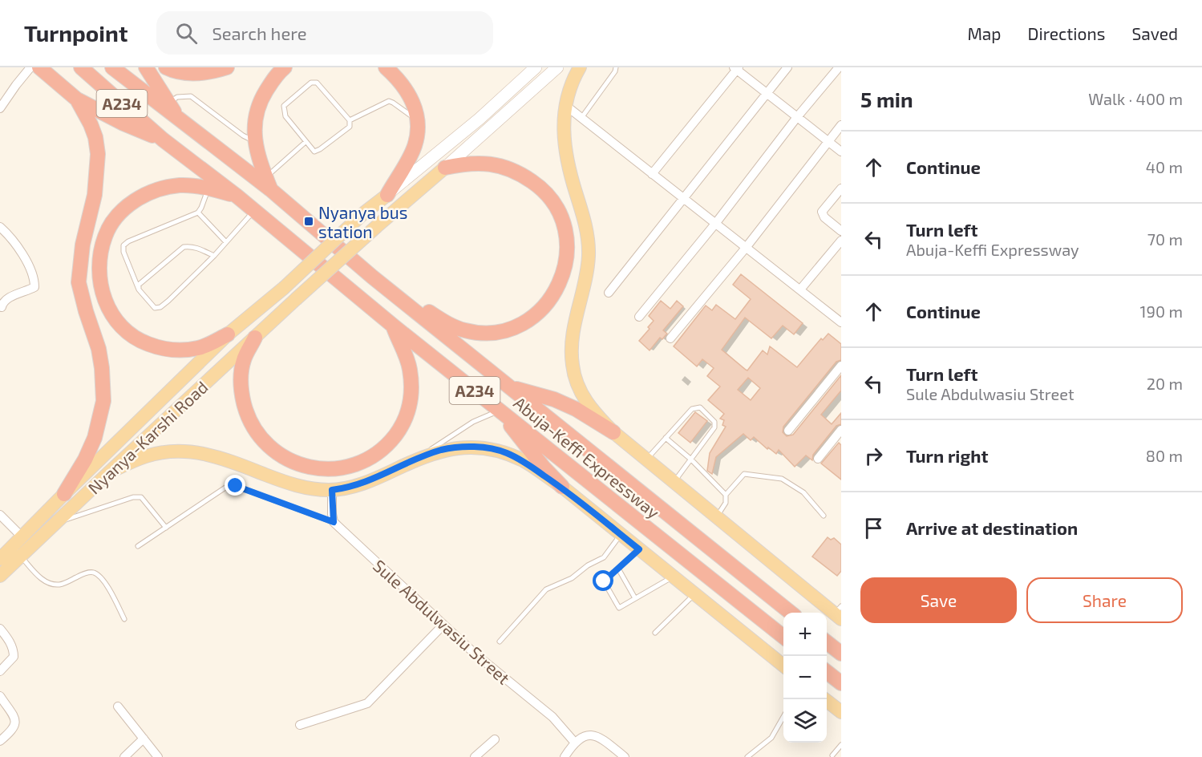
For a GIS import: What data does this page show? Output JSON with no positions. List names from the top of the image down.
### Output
{
  "streets": {
    "highway": ["A234", "Abuja-Keffi Expressway"],
    "main road": ["Nyanya-Karshi Road"],
    "street": ["Sule Abdulwasiu Street"]
  },
  "places": {
    "transit": ["Nyanya bus station"]
  },
  "page": {
    "header": "Turnpoint",
    "search": "Search here",
    "nav": ["Map", "Directions", "Saved"],
    "heading": ["5 min", "Walk · 400 m"],
    "list": [
      ["Continue", "40 m"],
      ["Turn left", "Abuja-Keffi Expressway", "70 m"],
      ["Continue", "190 m"],
      ["Turn left", "Sule Abdulwasiu Street", "20 m"],
      ["Turn right", "80 m"],
      "Arrive at destination"
    ],
    "buttons": ["Save", "Share"],
    "map_buttons": ["+", "−"]
  }
}
